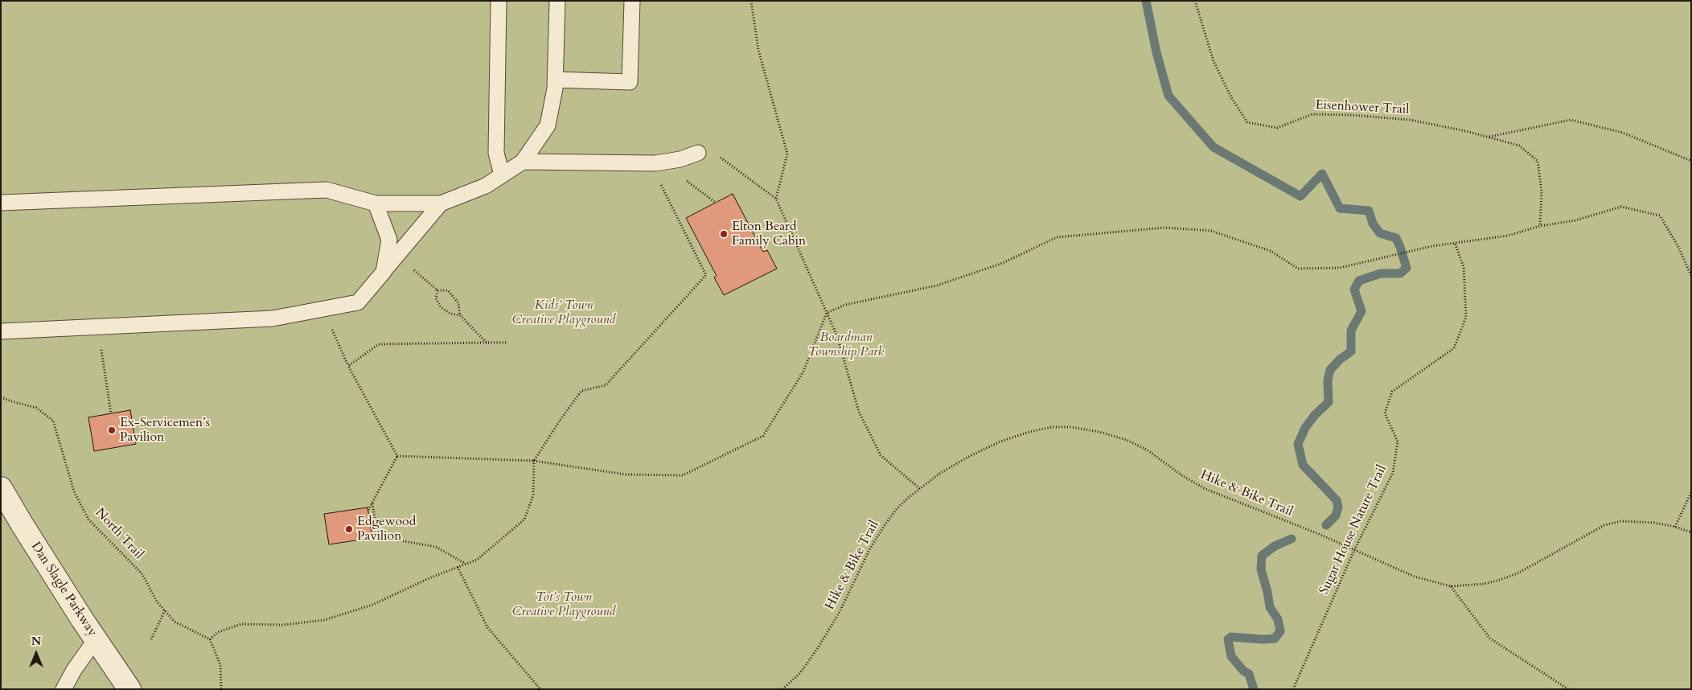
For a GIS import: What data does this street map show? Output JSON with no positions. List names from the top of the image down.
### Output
{
  "streets": {
    "street": ["Dan Slagle Parkway"],
    "path": [
      "Eisenhower Trail",
      "Hike & Bike Trail",
      "Sugar House Nature Trail",
      "North Trail"
    ]
  },
  "crossings": [
    ["Hike & Bike Trail", "Sugar House Nature Trail"]
  ],
  "parks": ["Kids’ Town Creative Playground", "Boardman Township Park", "Tot’s Town Creative Playground"],
  "places": ["Elton Beard Family Cabin", "Ex-Servicemen’s Pavilion", "Edgewood Pavilion"],
  "north": "top"
}
